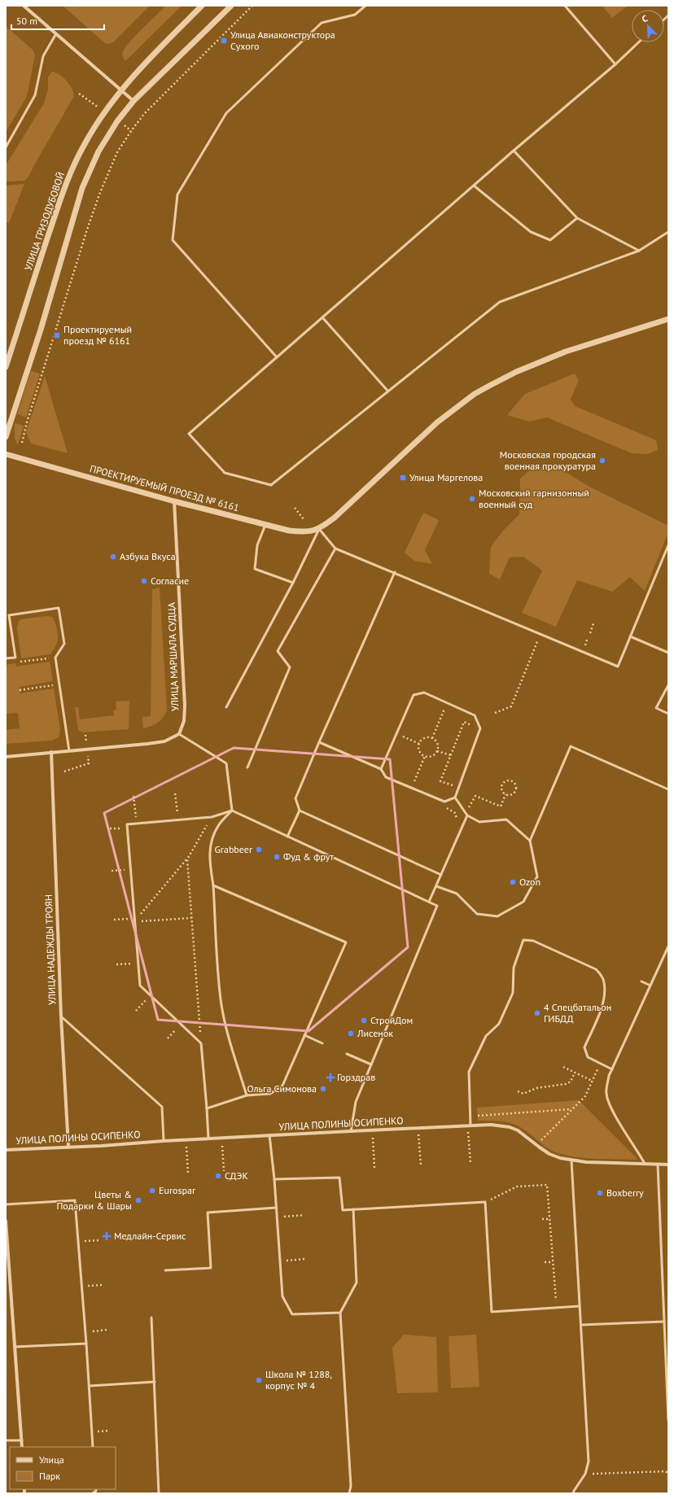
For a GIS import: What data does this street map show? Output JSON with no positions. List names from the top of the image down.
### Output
{
  "streets": {
    "street": [
      "УЛИЦА ГРИЗОДУБОВОЙ",
      "ПРОЕКТИРУЕМЫЙ ПРОЕЗД № 6161",
      "УЛИЦА МАРШАЛА СУДЦА",
      "УЛИЦА НАДЕЖДЫ ТРОЯН",
      "УЛИЦА ПОЛИНЫ ОСИПЕНКО"
    ]
  },
  "crossings": [
    ["ПРОЕКТИРУЕМЫЙ ПРОЕЗД № 6161", "УЛИЦА МАРШАЛА СУДЦА"],
    ["УЛИЦА НАДЕЖДЫ ТРОЯН", "УЛИЦА ПОЛИНЫ ОСИПЕНКО"]
  ],
  "places": {
    "transit": ["Улица Авиаконструктора Сухого", "Проектируемый проезд № 6161", "Улица Маргелова"],
    "other": [
      "Московская городская военная прокуратура",
      "Московский гарнизонный военный суд",
      "Азбука Вкуса",
      "Согласие",
      "Grabbeer",
      "Фуд & фрут",
      "Ozon",
      "4 Спецбатальон ГИБДД",
      "СтройДом",
      "Лисенок",
      "Ольга Симонова",
      "СДЭК",
      "Eurospar",
      "Boxberry",
      "Цветы & Подарки & Шары",
      "Школа № 1288, корпус № 4"
    ],
    "health": ["Горздрав", "Медлайн-Сервис"]
  },
  "legend": ["Улица", "Парк"],
  "scale_bar": "50 m",
  "north": "top left"
}
